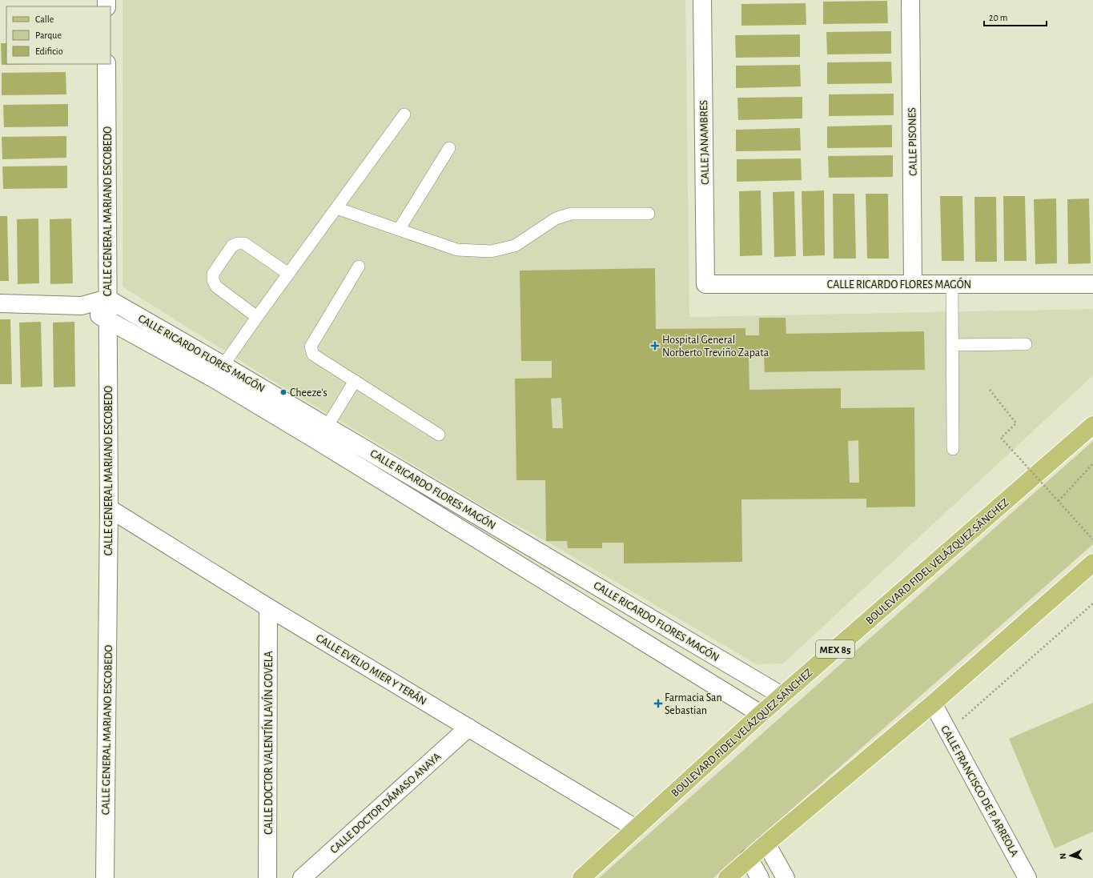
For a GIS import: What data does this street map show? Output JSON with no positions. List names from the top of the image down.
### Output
{
  "streets": {
    "main road": ["BOULEVARD FIDEL VELÁZQUEZ SÁNCHEZ", "MEX 85"],
    "street": [
      "CALLE PISONES",
      "CALLE JANAMBRES",
      "CALLE GENERAL MARIANO ESCOBEDO",
      "CALLE RICARDO FLORES MAGÓN",
      "CALLE EVELIO MIER Y TERÁN",
      "CALLE DOCTOR VALENTÍN LAVÍN GOVELA",
      "CALLE FRANCISCO DE P. ARREOLA",
      "CALLE DOCTOR DÁMASO ANAYA"
    ]
  },
  "crossings": [
    ["CALLE PISONES", "CALLE RICARDO FLORES MAGÓN"],
    ["CALLE JANAMBRES", "CALLE RICARDO FLORES MAGÓN"],
    ["CALLE GENERAL MARIANO ESCOBEDO", "CALLE RICARDO FLORES MAGÓN"],
    ["CALLE GENERAL MARIANO ESCOBEDO", "CALLE EVELIO MIER Y TERÁN"],
    ["CALLE RICARDO FLORES MAGÓN", "BOULEVARD FIDEL VELÁZQUEZ SÁNCHEZ"],
    ["BOULEVARD FIDEL VELÁZQUEZ SÁNCHEZ", "CALLE EVELIO MIER Y TERÁN"],
    ["CALLE EVELIO MIER Y TERÁN", "CALLE DOCTOR VALENTÍN LAVÍN GOVELA"],
    ["CALLE EVELIO MIER Y TERÁN", "CALLE DOCTOR DÁMASO ANAYA"]
  ],
  "places": {
    "health": ["Hospital General Norberto Treviño Zapata", "Farmacia San Sebastian"],
    "other": ["Cheeze's"]
  },
  "legend": ["Calle", "Parque", "Edificio"],
  "scale_bar": "20 m",
  "north": "left"
}
